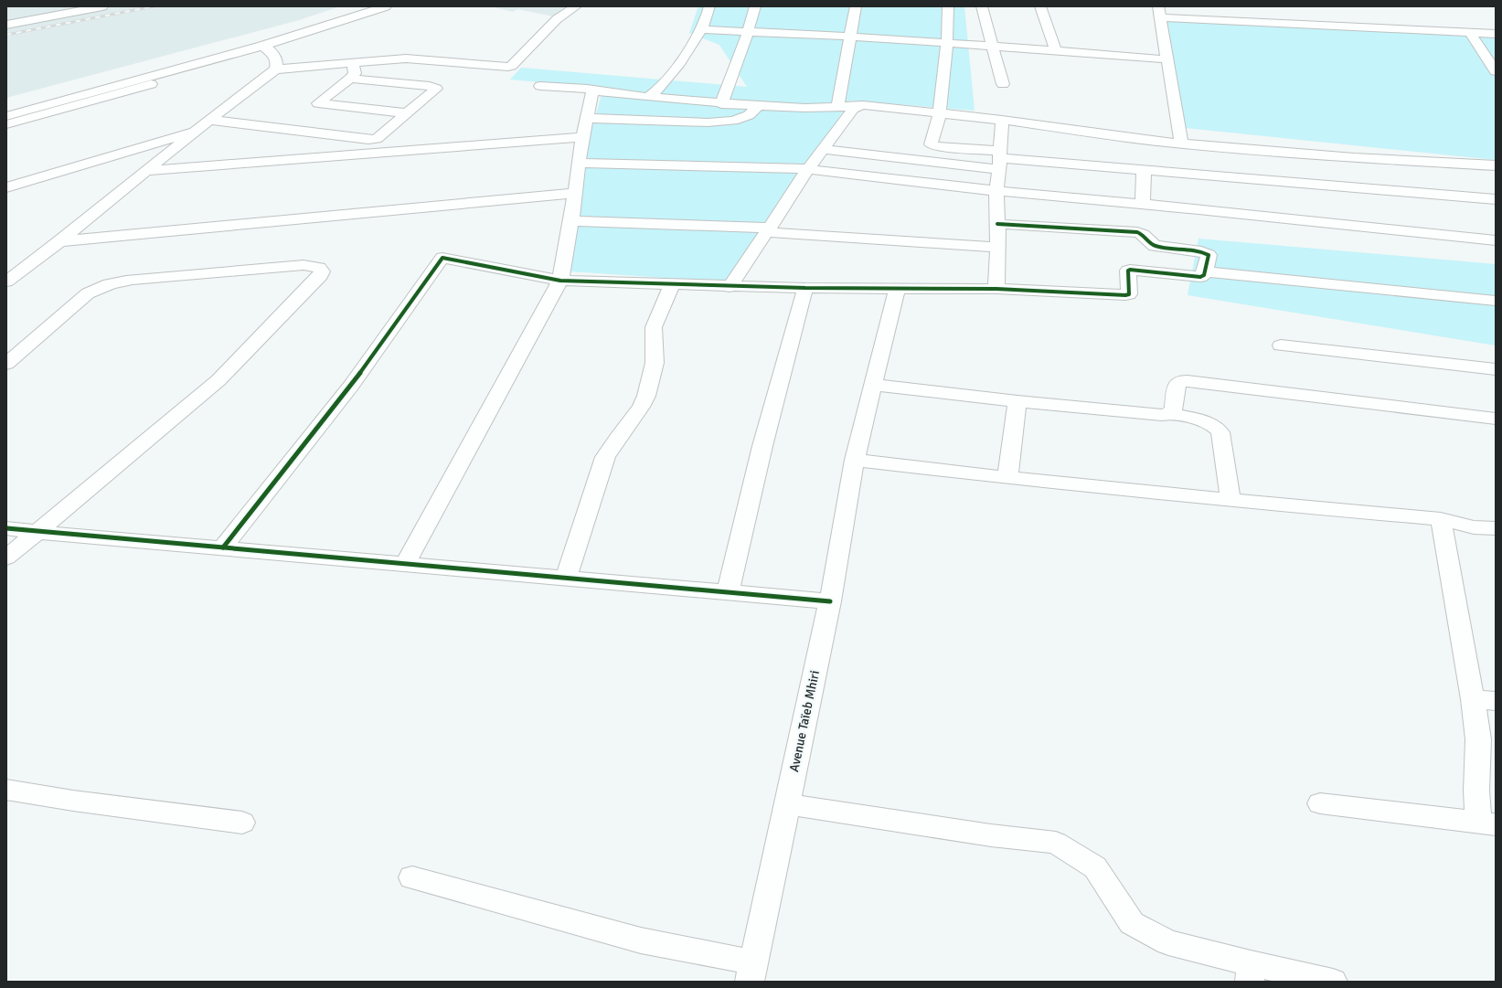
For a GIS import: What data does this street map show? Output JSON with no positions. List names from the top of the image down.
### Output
{
  "streets": {
    "main road": ["Avenue Taïeb Mhiri"]
  }
}
